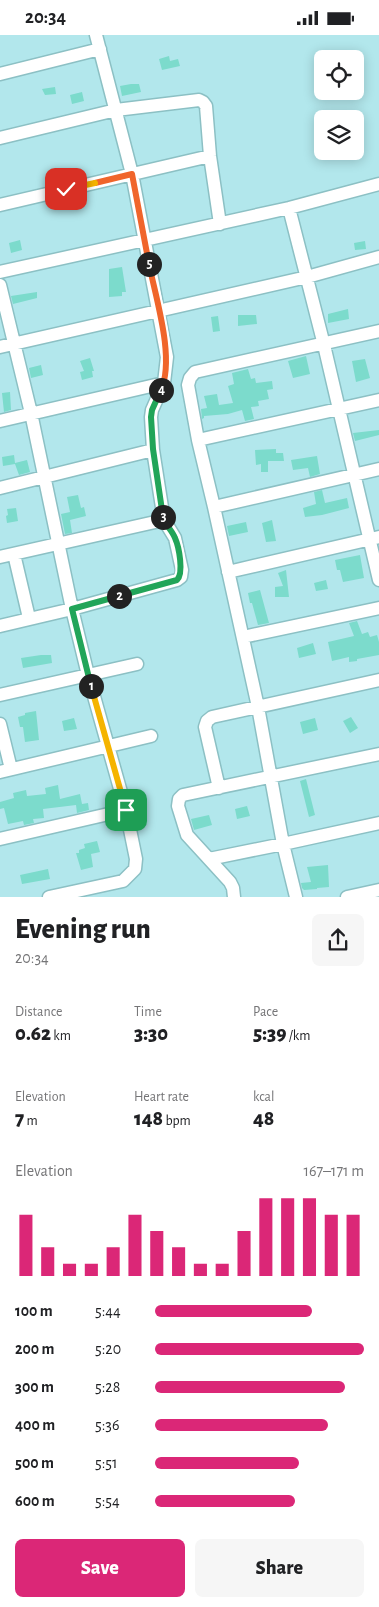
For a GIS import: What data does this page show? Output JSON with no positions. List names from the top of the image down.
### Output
{
  "page": {
    "status": "20:34",
    "pins": [
      "5",
      "4",
      "3",
      "2",
      "1"
    ],
    "heading": ["Evening run", "20:34"],
    "stats": [
      ["Distance", "0.62 km"],
      ["Time", "3:30"],
      ["Pace", "5:39 /km"],
      ["Elevation", "7 m"],
      ["Heart rate", "148 bpm"],
      ["kcal", "48"]
    ],
    "chart": ["Elevation", "167–171 m"],
    "list": [
      {
        "name": "100 m",
        "note": "5:44"
      },
      {
        "name": "200 m",
        "note": "5:20"
      },
      {
        "name": "300 m",
        "note": "5:28"
      },
      {
        "name": "400 m",
        "note": "5:36"
      },
      {
        "name": "500 m",
        "note": "5:51"
      },
      {
        "name": "600 m",
        "note": "5:54"
      }
    ],
    "buttons": ["Save", "Share"]
  }
}
